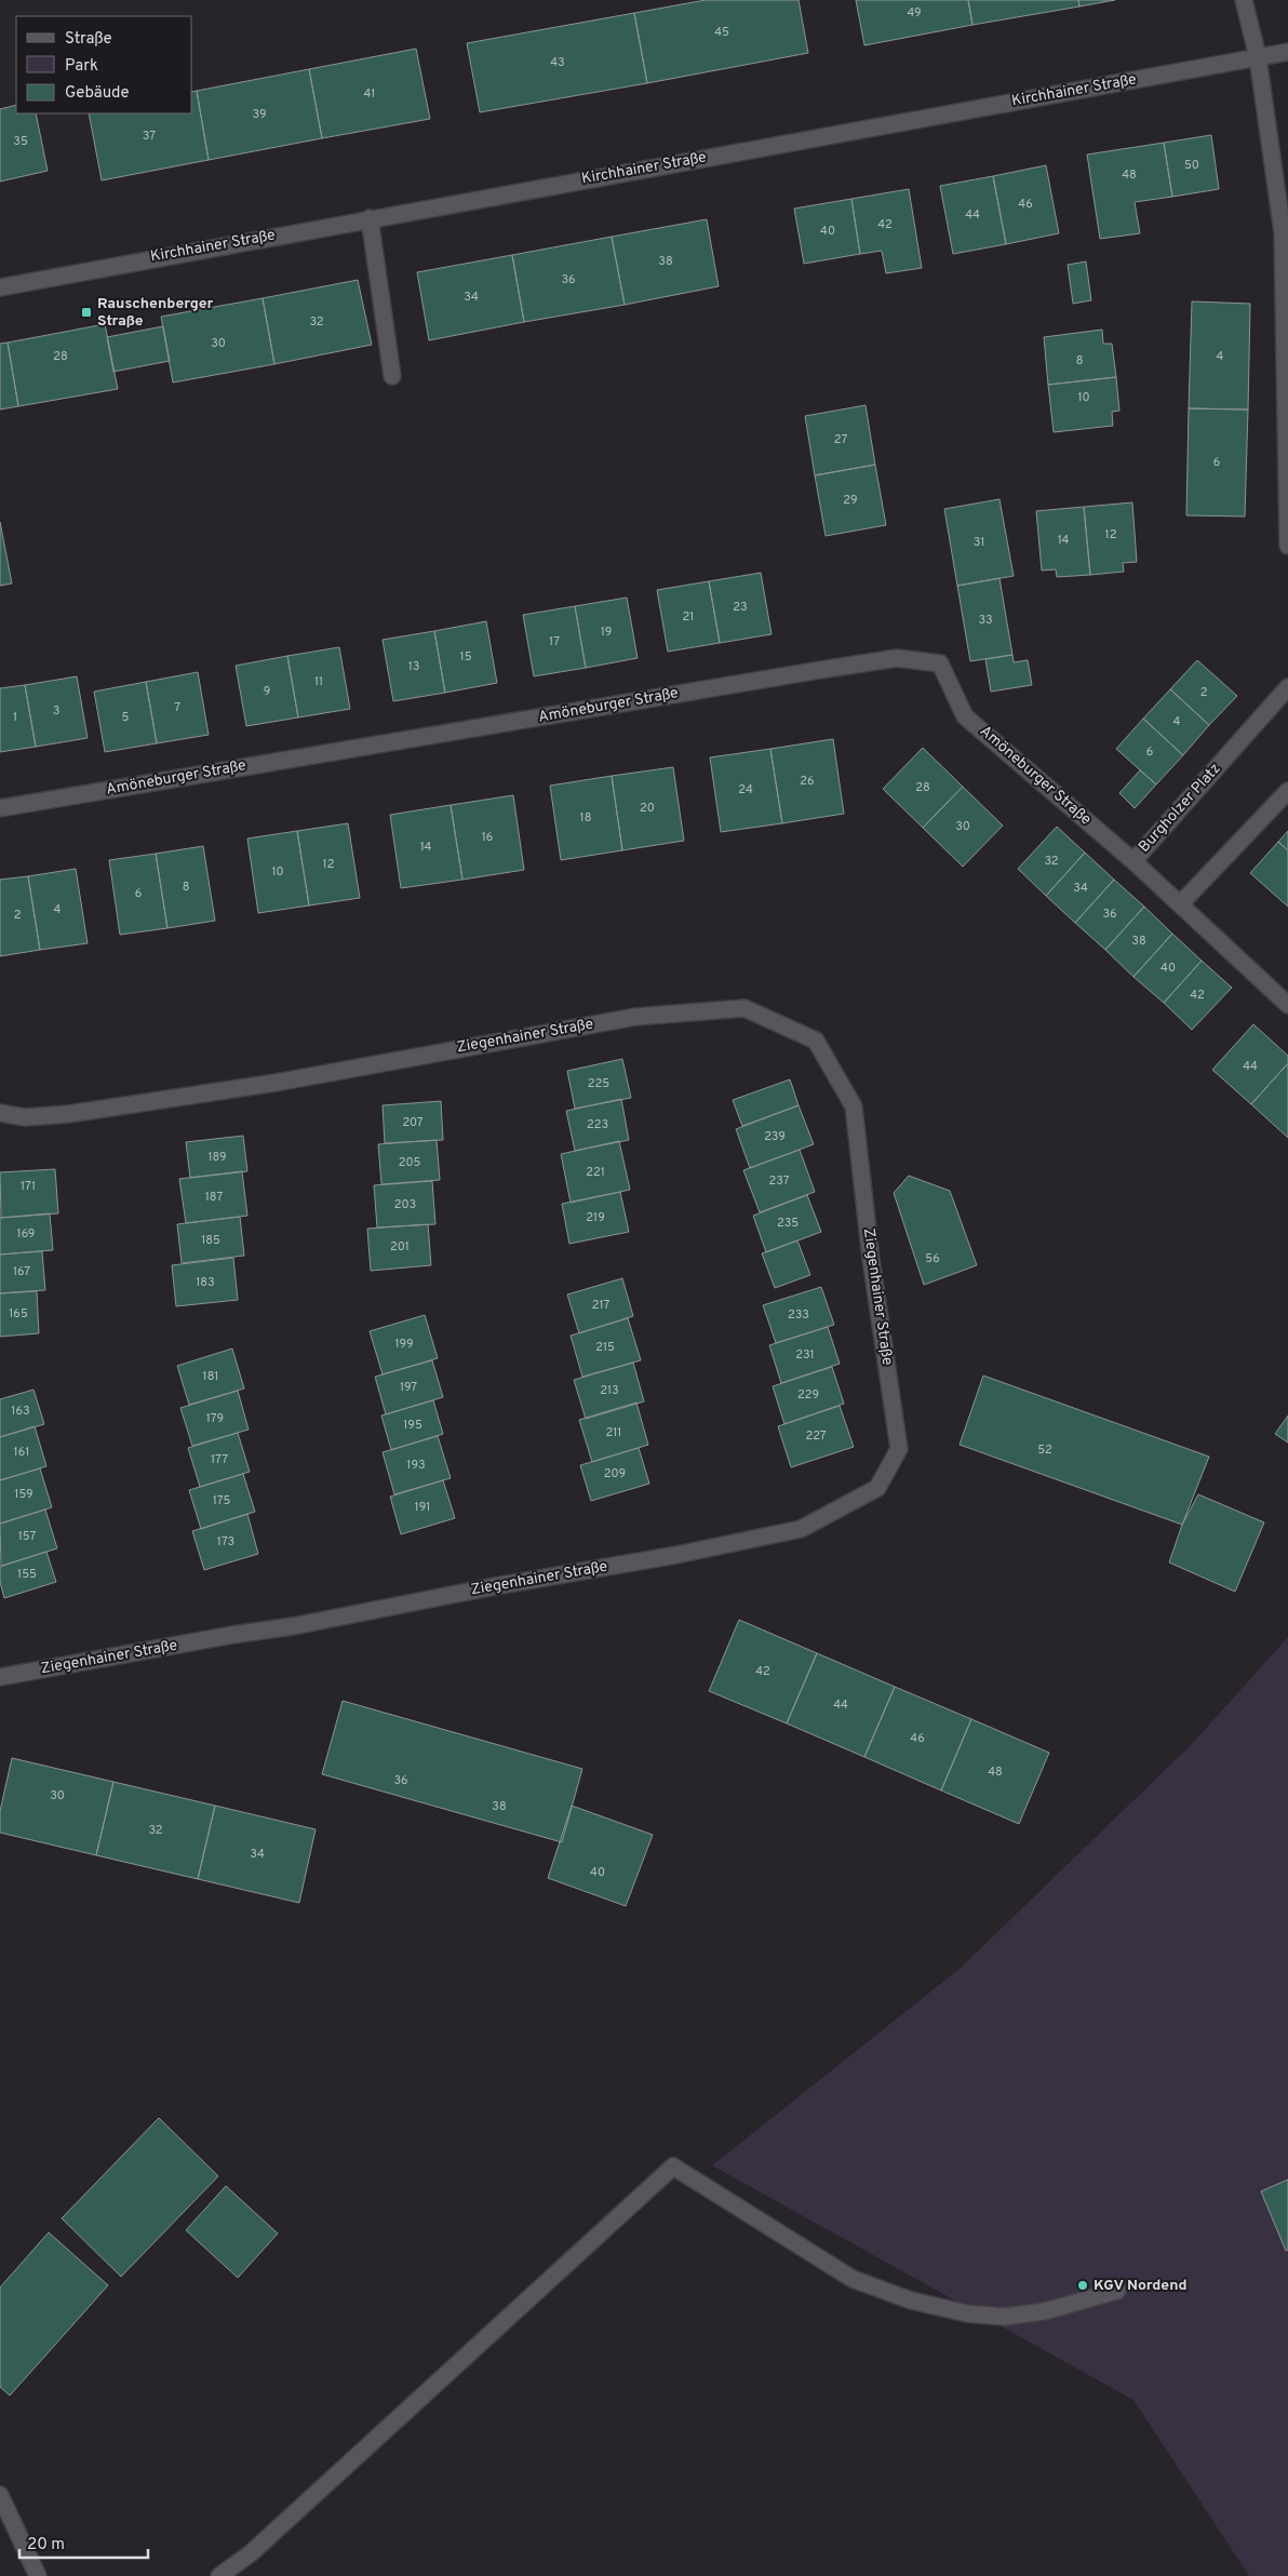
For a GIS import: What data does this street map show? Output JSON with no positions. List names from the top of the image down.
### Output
{
  "streets": {
    "street": [
      "Kirchhainer Straße",
      "Amöneburger Straße",
      "Burgholzer Platz",
      "Ziegenhainer Straße"
    ]
  },
  "crossings": [
    ["Amöneburger Straße", "Burgholzer Platz"]
  ],
  "places": {
    "transit": ["Rauschenberger Straße"],
    "other": ["KGV Nordend"]
  },
  "house_numbers": [
    "49",
    "45",
    "43",
    "41",
    "39",
    "37",
    "35",
    "50",
    "48",
    "46",
    "44",
    "42",
    "40",
    "38",
    "36",
    "34",
    "32",
    "30",
    "28",
    "4",
    "8",
    "10",
    "27",
    "6",
    "29",
    "12",
    "14",
    "31",
    "23",
    "21",
    "33",
    "19",
    "17",
    "15",
    "13",
    "11",
    "9",
    "2",
    "7",
    "3",
    "1",
    "5",
    "4",
    "6",
    "26",
    "28",
    "24",
    "20",
    "18",
    "30",
    "16",
    "14",
    "32",
    "12",
    "10",
    "8",
    "34",
    "6",
    "4",
    "36",
    "2",
    "38",
    "40",
    "42",
    "44",
    "225",
    "207",
    "223",
    "239",
    "189",
    "205",
    "221",
    "237",
    "171",
    "187",
    "203",
    "219",
    "235",
    "169",
    "185",
    "201",
    "56",
    "167",
    "183",
    "217",
    "165",
    "233",
    "199",
    "215",
    "231",
    "181",
    "197",
    "213",
    "229",
    "163",
    "179",
    "195",
    "211",
    "227",
    "52",
    "161",
    "177",
    "193",
    "209",
    "159",
    "175",
    "191",
    "157",
    "173",
    "155",
    "42",
    "44",
    "46",
    "48",
    "36",
    "30",
    "38",
    "32",
    "34",
    "40"
  ],
  "legend": ["Straße", "Park", "Gebäude"],
  "scale_bar": "20 m"
}
